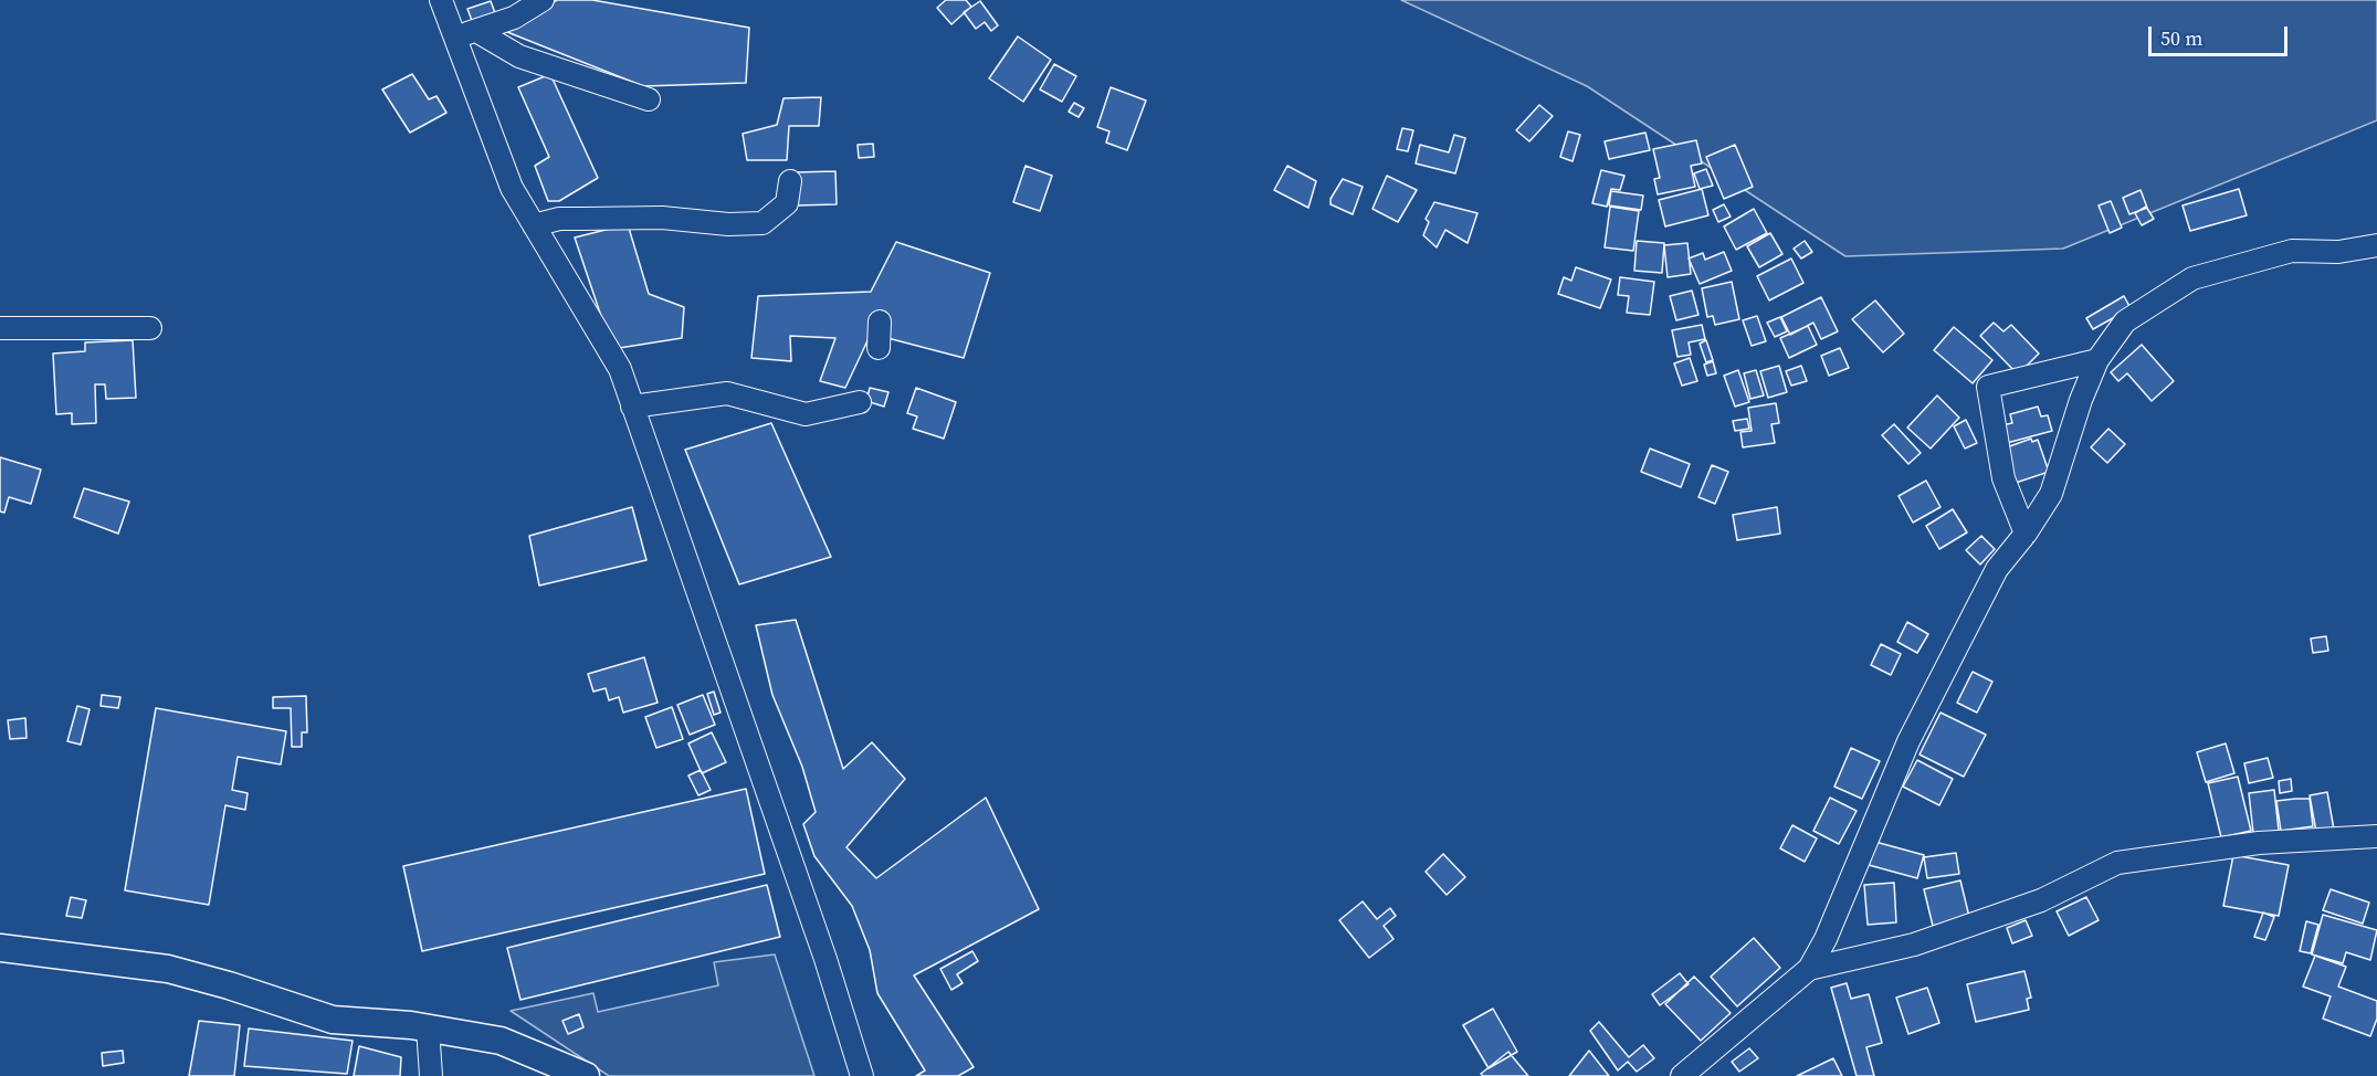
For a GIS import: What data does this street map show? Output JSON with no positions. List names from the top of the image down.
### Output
{
  "scale_bar": "50 m"
}
